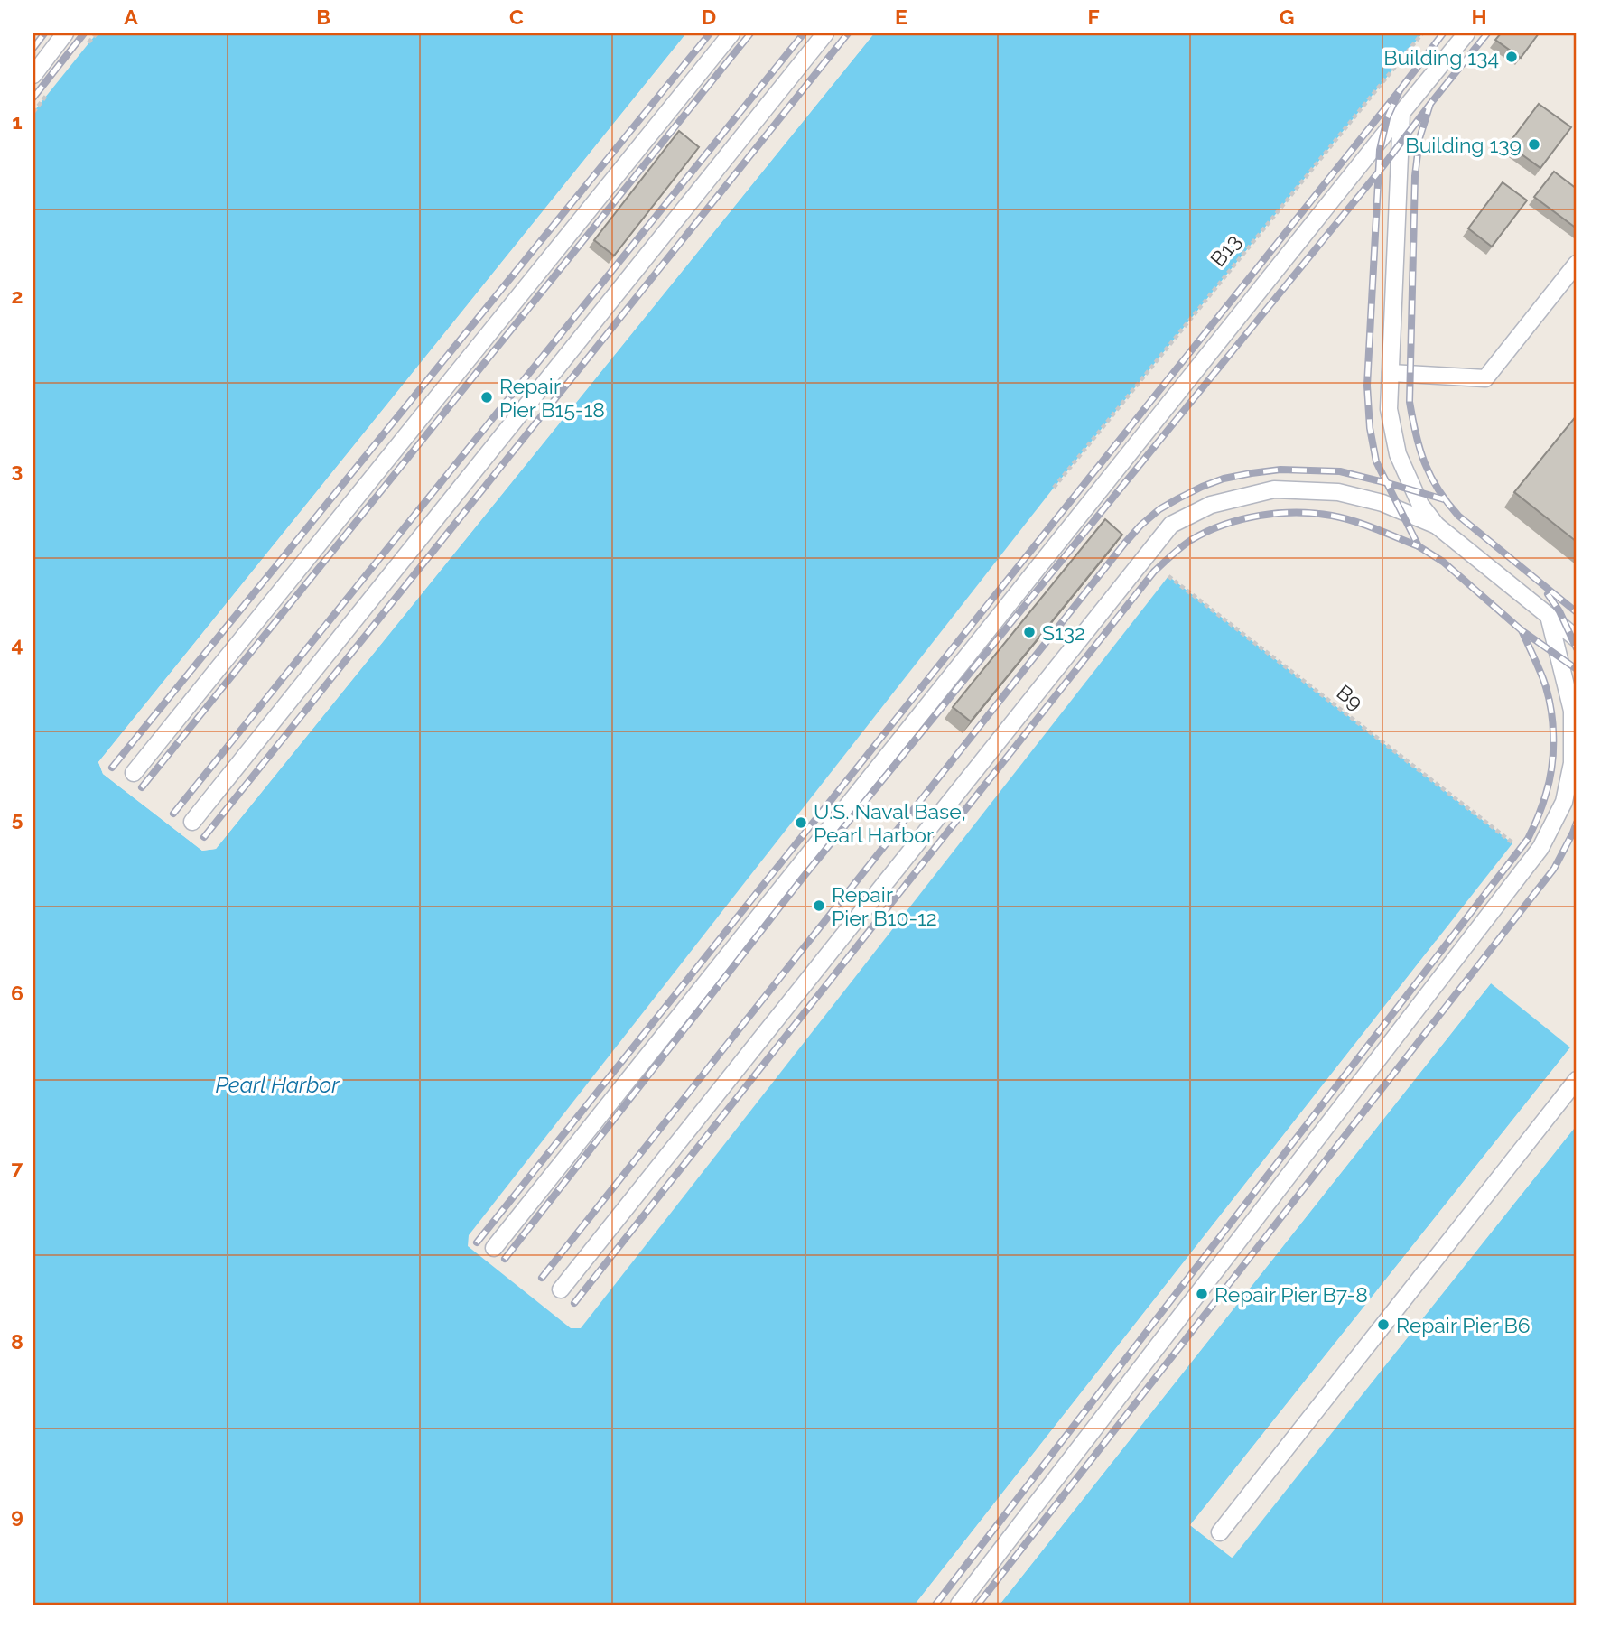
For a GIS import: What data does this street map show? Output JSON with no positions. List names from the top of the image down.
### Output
{
  "streets": {
    "path": ["B13", "B9"]
  },
  "water": ["Pearl Harbor"],
  "places": [
    "Building 134",
    "Building 139",
    "Repair Pier B15-18",
    "S132",
    "U.S. Naval Base, Pearl Harbor",
    "Repair Pier B10-12",
    "Repair Pier B7-8",
    "Repair Pier B6"
  ],
  "grid": {
    "columns": [
      "A",
      "B",
      "C",
      "D",
      "E",
      "F",
      "G",
      "H"
    ],
    "rows": [
      "1",
      "2",
      "3",
      "4",
      "5",
      "6",
      "7",
      "8",
      "9"
    ]
  }
}
